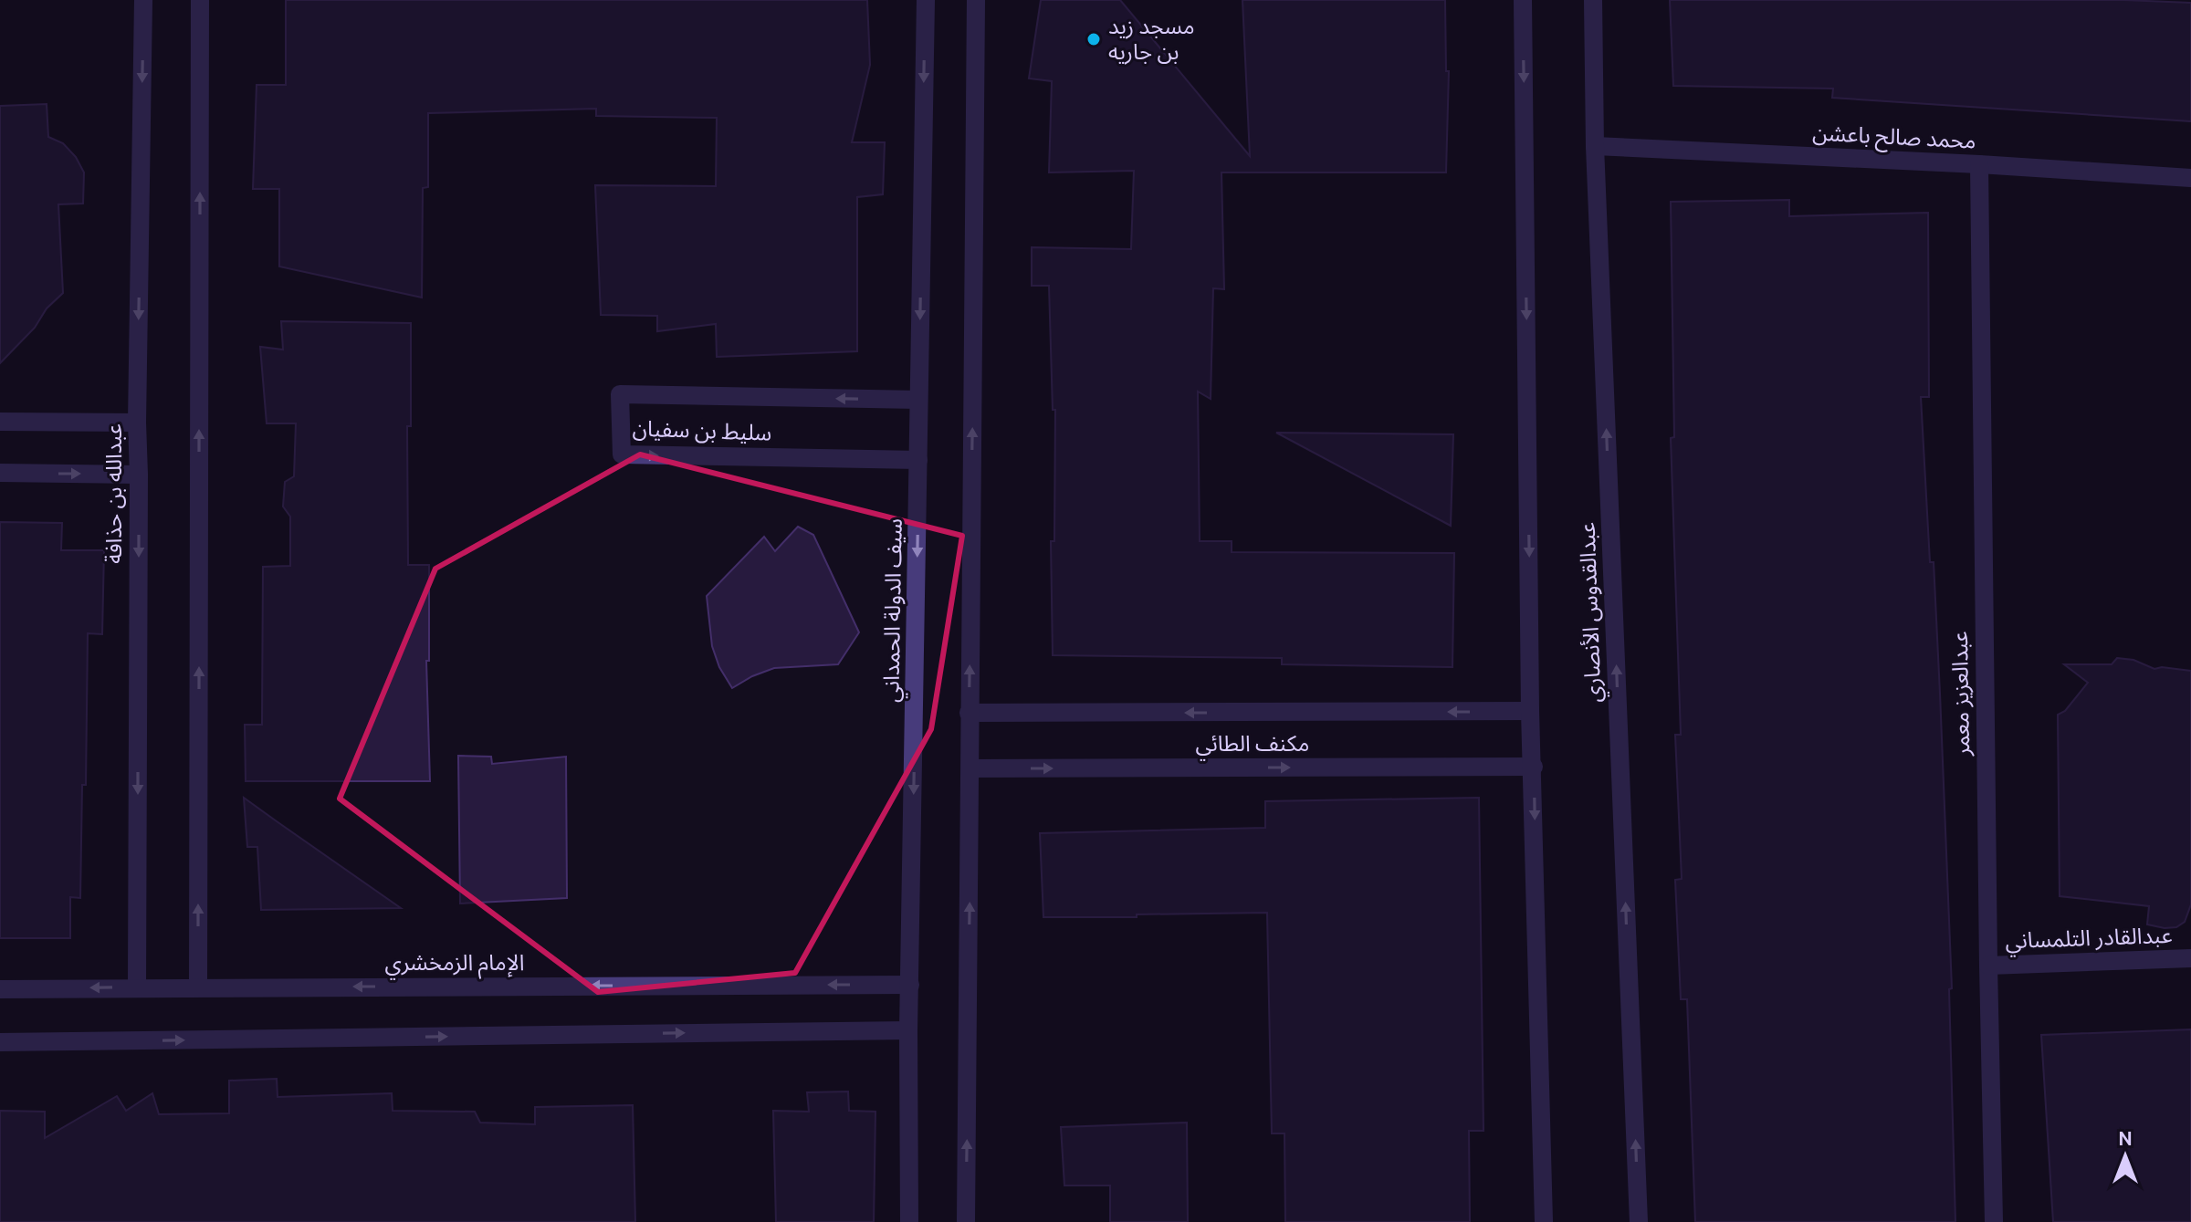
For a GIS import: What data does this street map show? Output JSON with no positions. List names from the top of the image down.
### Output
{
  "streets": {
    "street": [
      "محمد صالح باعشن",
      "سليط بن سفيان",
      "عبدالله بن حذافة",
      "سيف الدولة الحمداني",
      "عبدالقدوس الأنصاري",
      "عبدالعزيز معمر",
      "مكنف الطائي",
      "عبدالقادر التلمساني",
      "الإمام الزمخشري"
    ]
  },
  "crossings": [
    ["محمد صالح باعشن", "عبدالقدوس الأنصاري"],
    ["محمد صالح باعشن", "عبدالعزيز معمر"],
    ["سليط بن سفيان", "سيف الدولة الحمداني"],
    ["عبدالله بن حذافة", "الإمام الزمخشري"],
    ["سيف الدولة الحمداني", "الإمام الزمخشري"],
    ["عبدالعزيز معمر", "عبدالقادر التلمساني"]
  ],
  "places": ["مسجد زيد بن جاريه"],
  "north": "top"
}
